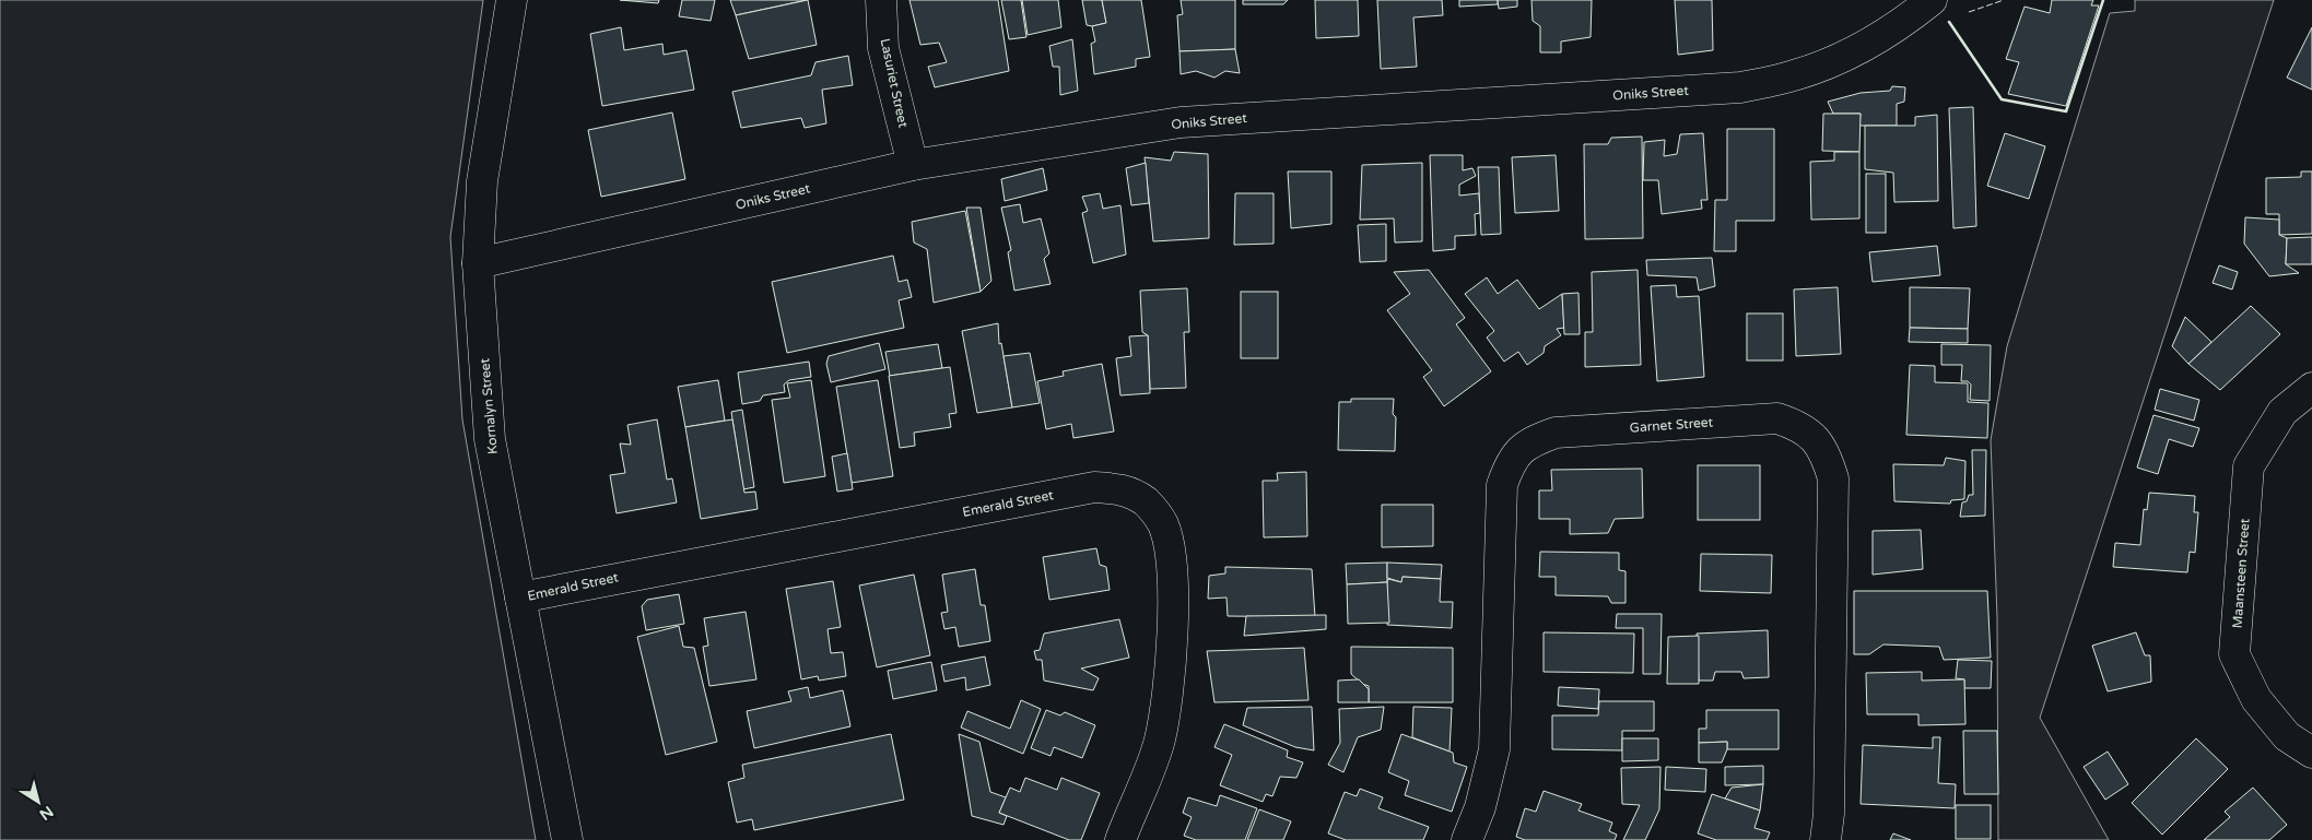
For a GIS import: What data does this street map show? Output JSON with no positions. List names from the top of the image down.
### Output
{
  "streets": {
    "street": [
      "Lasuriet Street",
      "Oniks Street",
      "Kornalyn Street",
      "Garnet Street",
      "Emerald Street",
      "Maansteen Street"
    ]
  },
  "crossings": [
    ["Lasuriet Street", "Oniks Street"],
    ["Oniks Street", "Kornalyn Street"],
    ["Kornalyn Street", "Emerald Street"]
  ],
  "north": "bottom right"
}
